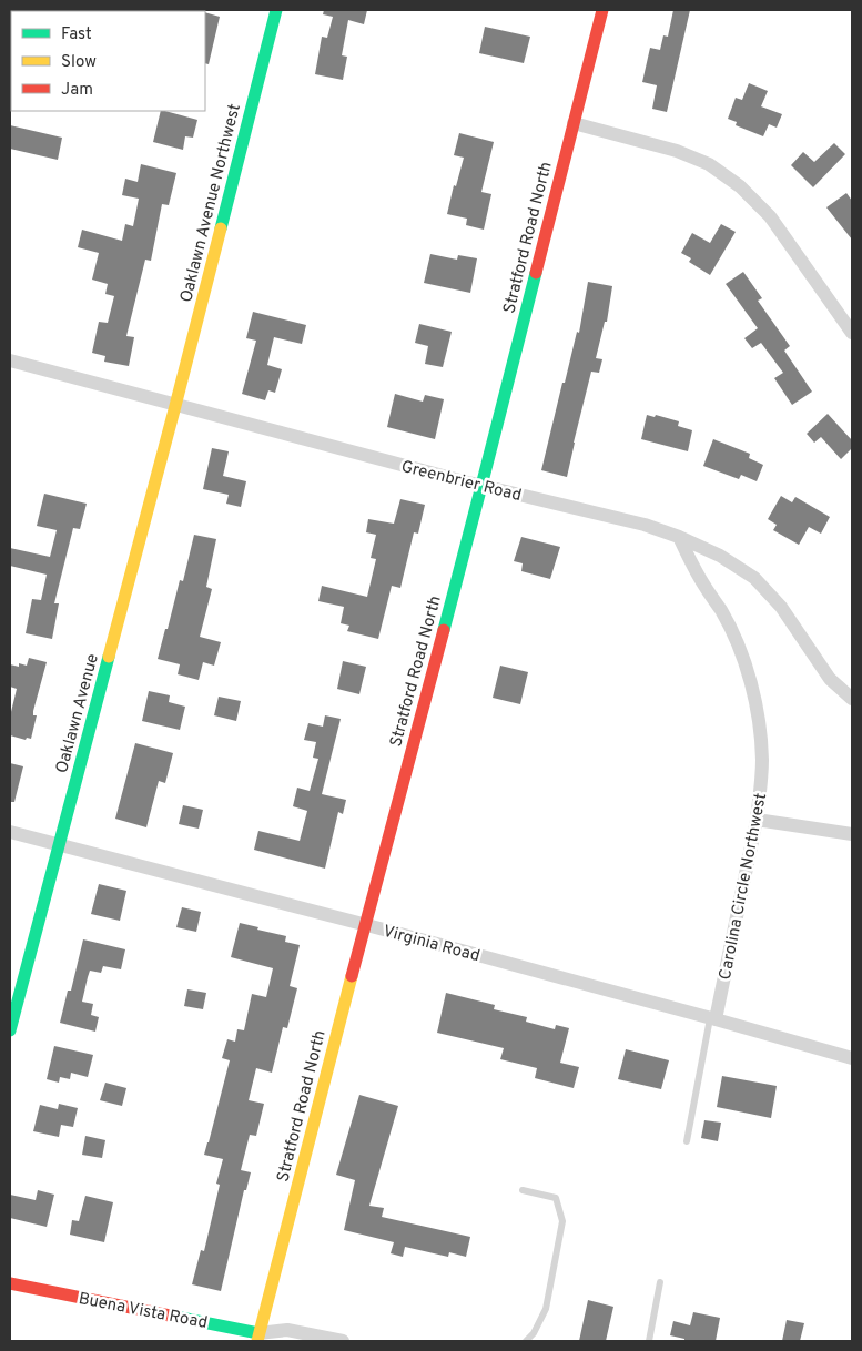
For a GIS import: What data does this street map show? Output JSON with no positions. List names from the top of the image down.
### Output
{
  "streets": {
    "main road": [
      "Oaklawn Avenue Northwest",
      "Stratford Road North",
      "Oaklawn Avenue",
      "Buena Vista Road"
    ],
    "street": ["Greenbrier Road", "Carolina Circle Northwest", "Virginia Road"]
  },
  "crossings": [
    ["Oaklawn Avenue Northwest", "Greenbrier Road"],
    ["Oaklawn Avenue Northwest", "Oaklawn Avenue"],
    ["Stratford Road North", "Greenbrier Road"],
    ["Stratford Road North", "Virginia Road"],
    ["Stratford Road North", "Buena Vista Road"],
    ["Greenbrier Road", "Oaklawn Avenue"],
    ["Greenbrier Road", "Carolina Circle Northwest"],
    ["Oaklawn Avenue", "Virginia Road"],
    ["Carolina Circle Northwest", "Virginia Road"]
  ],
  "legend": ["Fast", "Slow", "Jam"]
}
